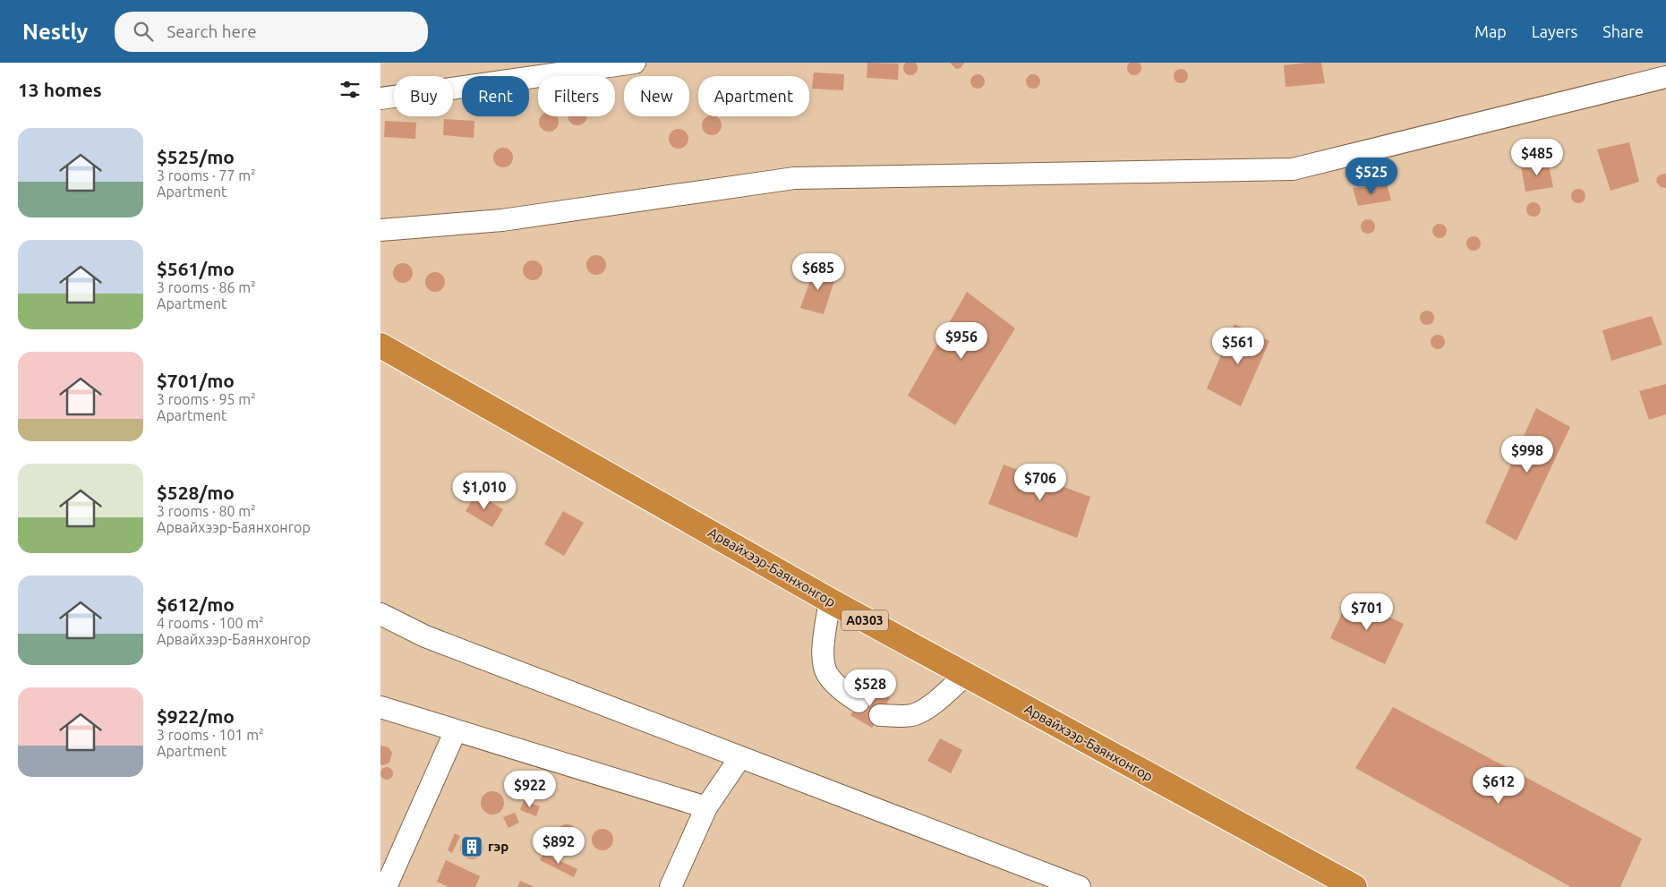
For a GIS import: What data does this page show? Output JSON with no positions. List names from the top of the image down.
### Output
{
  "streets": {
    "highway": ["Арвайхээр-Баянхонгор", "A0303"]
  },
  "places": {
    "building": ["гэр"]
  },
  "page": {
    "header": "Nestly",
    "search": "Search here",
    "nav": ["Map", "Layers", "Share"],
    "heading": "13 homes",
    "chip": [
      "Buy",
      "Rent",
      "Filters",
      "New",
      "Apartment"
    ],
    "list": [
      {
        "name": "$525/mo",
        "note": "3 rooms · 77 m² · Apartment"
      },
      {
        "name": "$561/mo",
        "note": "3 rooms · 86 m² · Apartment"
      },
      {
        "name": "$701/mo",
        "note": "3 rooms · 95 m² · Apartment"
      },
      {
        "name": "$528/mo",
        "note": "3 rooms · 80 m² · Арвайхээр-Баянхонгор"
      },
      {
        "name": "$612/mo",
        "note": "4 rooms · 100 m² · Арвайхээр-Баянхонгор"
      },
      {
        "name": "$922/mo",
        "note": "3 rooms · 101 m² · Apartment"
      }
    ],
    "price": [
      "$485",
      "$525",
      "$685",
      "$956",
      "$561",
      "$998",
      "$706",
      "$1,010",
      "$701",
      "$528",
      "$612",
      "$922",
      "$892"
    ]
  }
}
